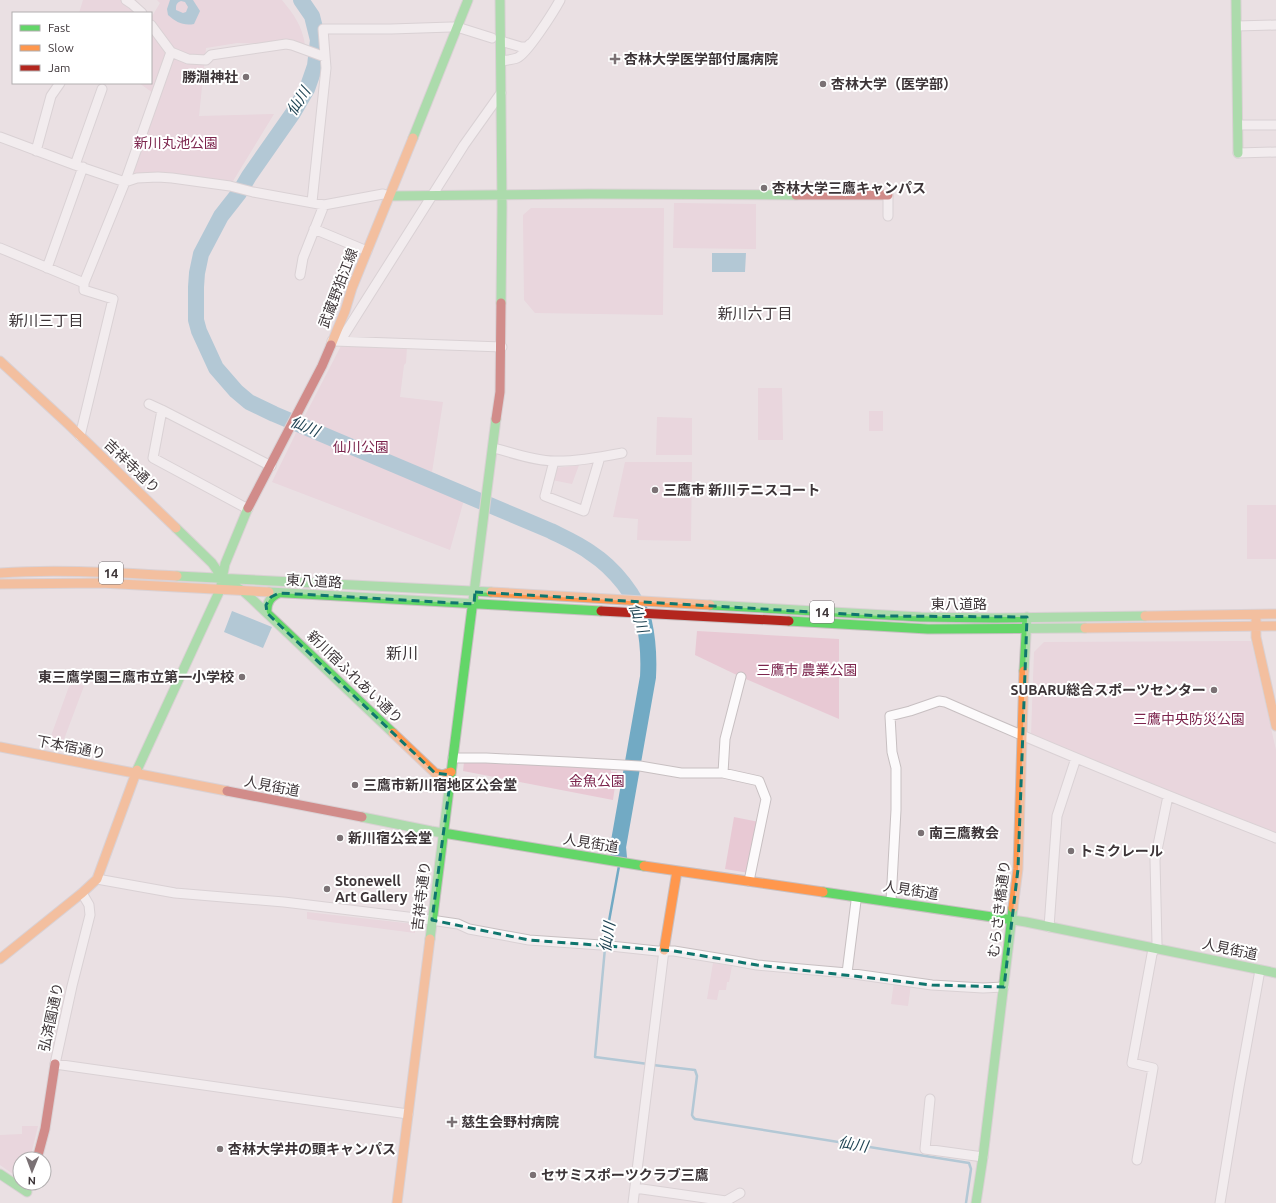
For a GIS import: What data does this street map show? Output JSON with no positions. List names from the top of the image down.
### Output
{
  "streets": {
    "main road": [
      "武蔵野狛江線",
      "吉祥寺通り",
      "14",
      "東八道路",
      "新川宿ふれあい通り",
      "下本宿通り",
      "人見街道",
      "むらさき橋通り",
      "弘済園通り"
    ]
  },
  "crossings": [
    ["武蔵野狛江線", "吉祥寺通り"],
    ["武蔵野狛江線", "東八道路"],
    ["武蔵野狛江線", "下本宿通り"],
    ["武蔵野狛江線", "人見街道"],
    ["吉祥寺通り", "東八道路"],
    ["吉祥寺通り", "新川宿ふれあい通り"],
    ["吉祥寺通り", "人見街道"],
    ["東八道路", "新川宿ふれあい通り"],
    ["東八道路", "むらさき橋通り"],
    ["下本宿通り", "人見街道"],
    ["人見街道", "むらさき橋通り"]
  ],
  "districts": ["新川六丁目", "新川三丁目", "新川"],
  "water": ["仙川"],
  "parks": [
    "新川丸池公園",
    "仙川公園",
    "三鷹市 農業公園",
    "三鷹中央防災公園",
    "金魚公園"
  ],
  "places": {
    "health": ["杏林大学医学部付属病院", "慈生会野村病院"],
    "other": [
      "勝淵神社",
      "杏林大学（医学部）",
      "杏林大学三鷹キャンパス",
      "三鷹市 新川テニスコート",
      "東三鷹学園三鷹市立第一小学校",
      "SUBARU総合スポーツセンター",
      "三鷹市新川宿地区公会堂",
      "南三鷹教会",
      "新川宿公会堂",
      "トミクレール",
      "Stonewell Art Gallery",
      "杏林大学井の頭キャンパス",
      "セサミスポーツクラブ三鷹"
    ]
  },
  "legend": ["Fast", "Slow", "Jam"],
  "north": "bottom"
}
